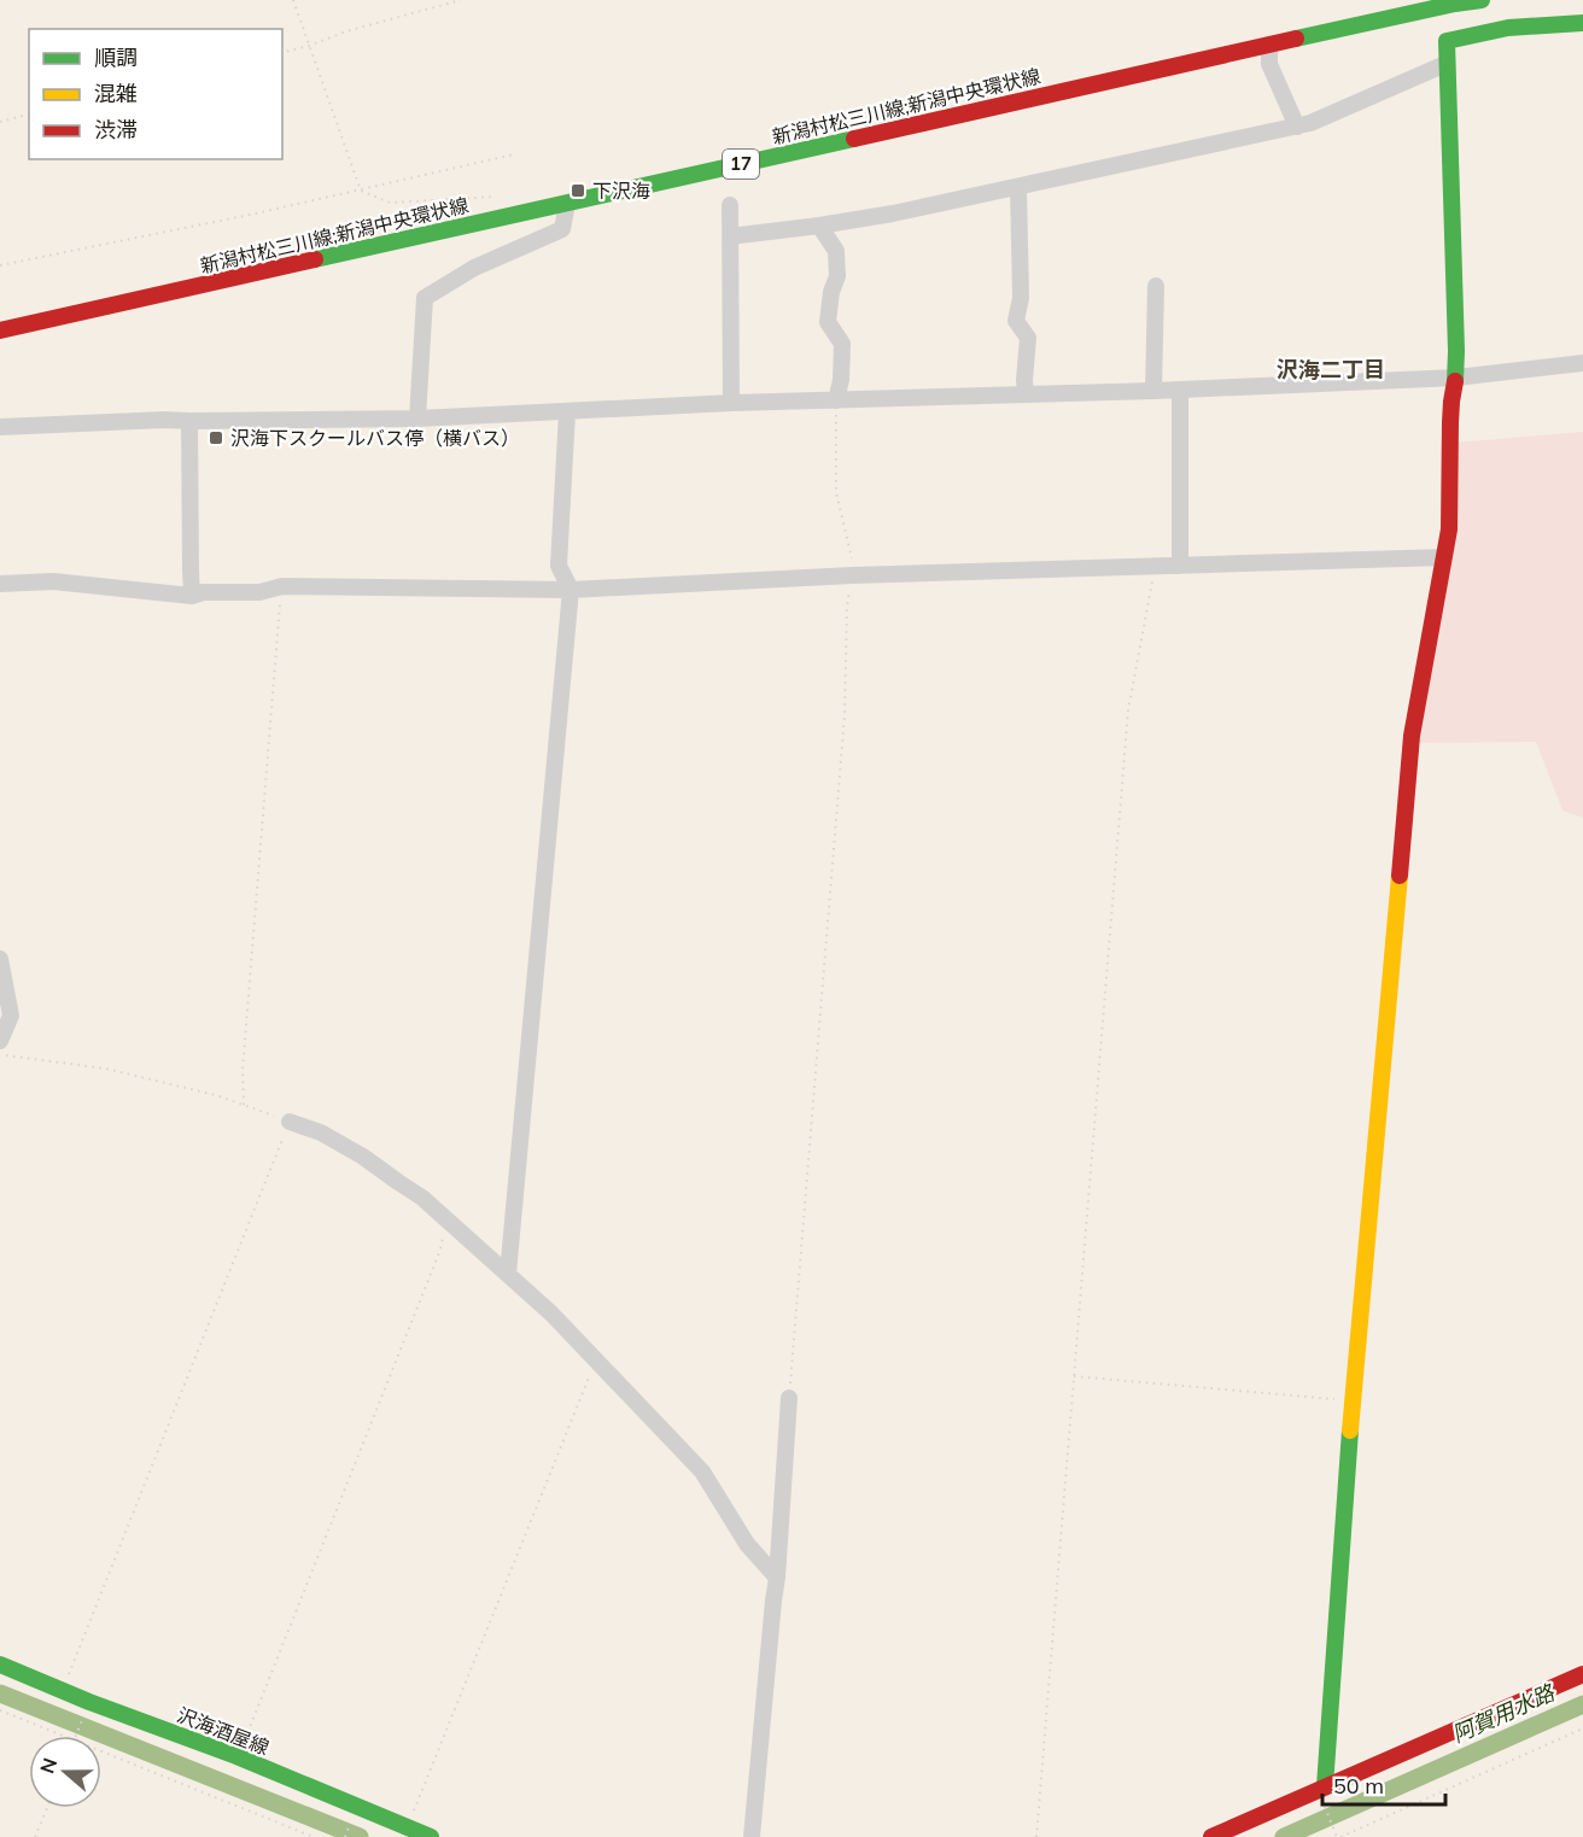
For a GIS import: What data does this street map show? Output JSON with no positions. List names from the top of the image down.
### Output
{
  "streets": {
    "main road": ["新潟村松三川線;新潟中央環状線", "17", "沢海酒屋線"]
  },
  "districts": ["沢海二丁目"],
  "water": ["阿賀用水路"],
  "places": {
    "transit": ["下沢海", "沢海下スクールバス停（横バス）"]
  },
  "legend": ["順調", "混雑", "渋滞"],
  "scale_bar": "50 m",
  "north": "left"
}
